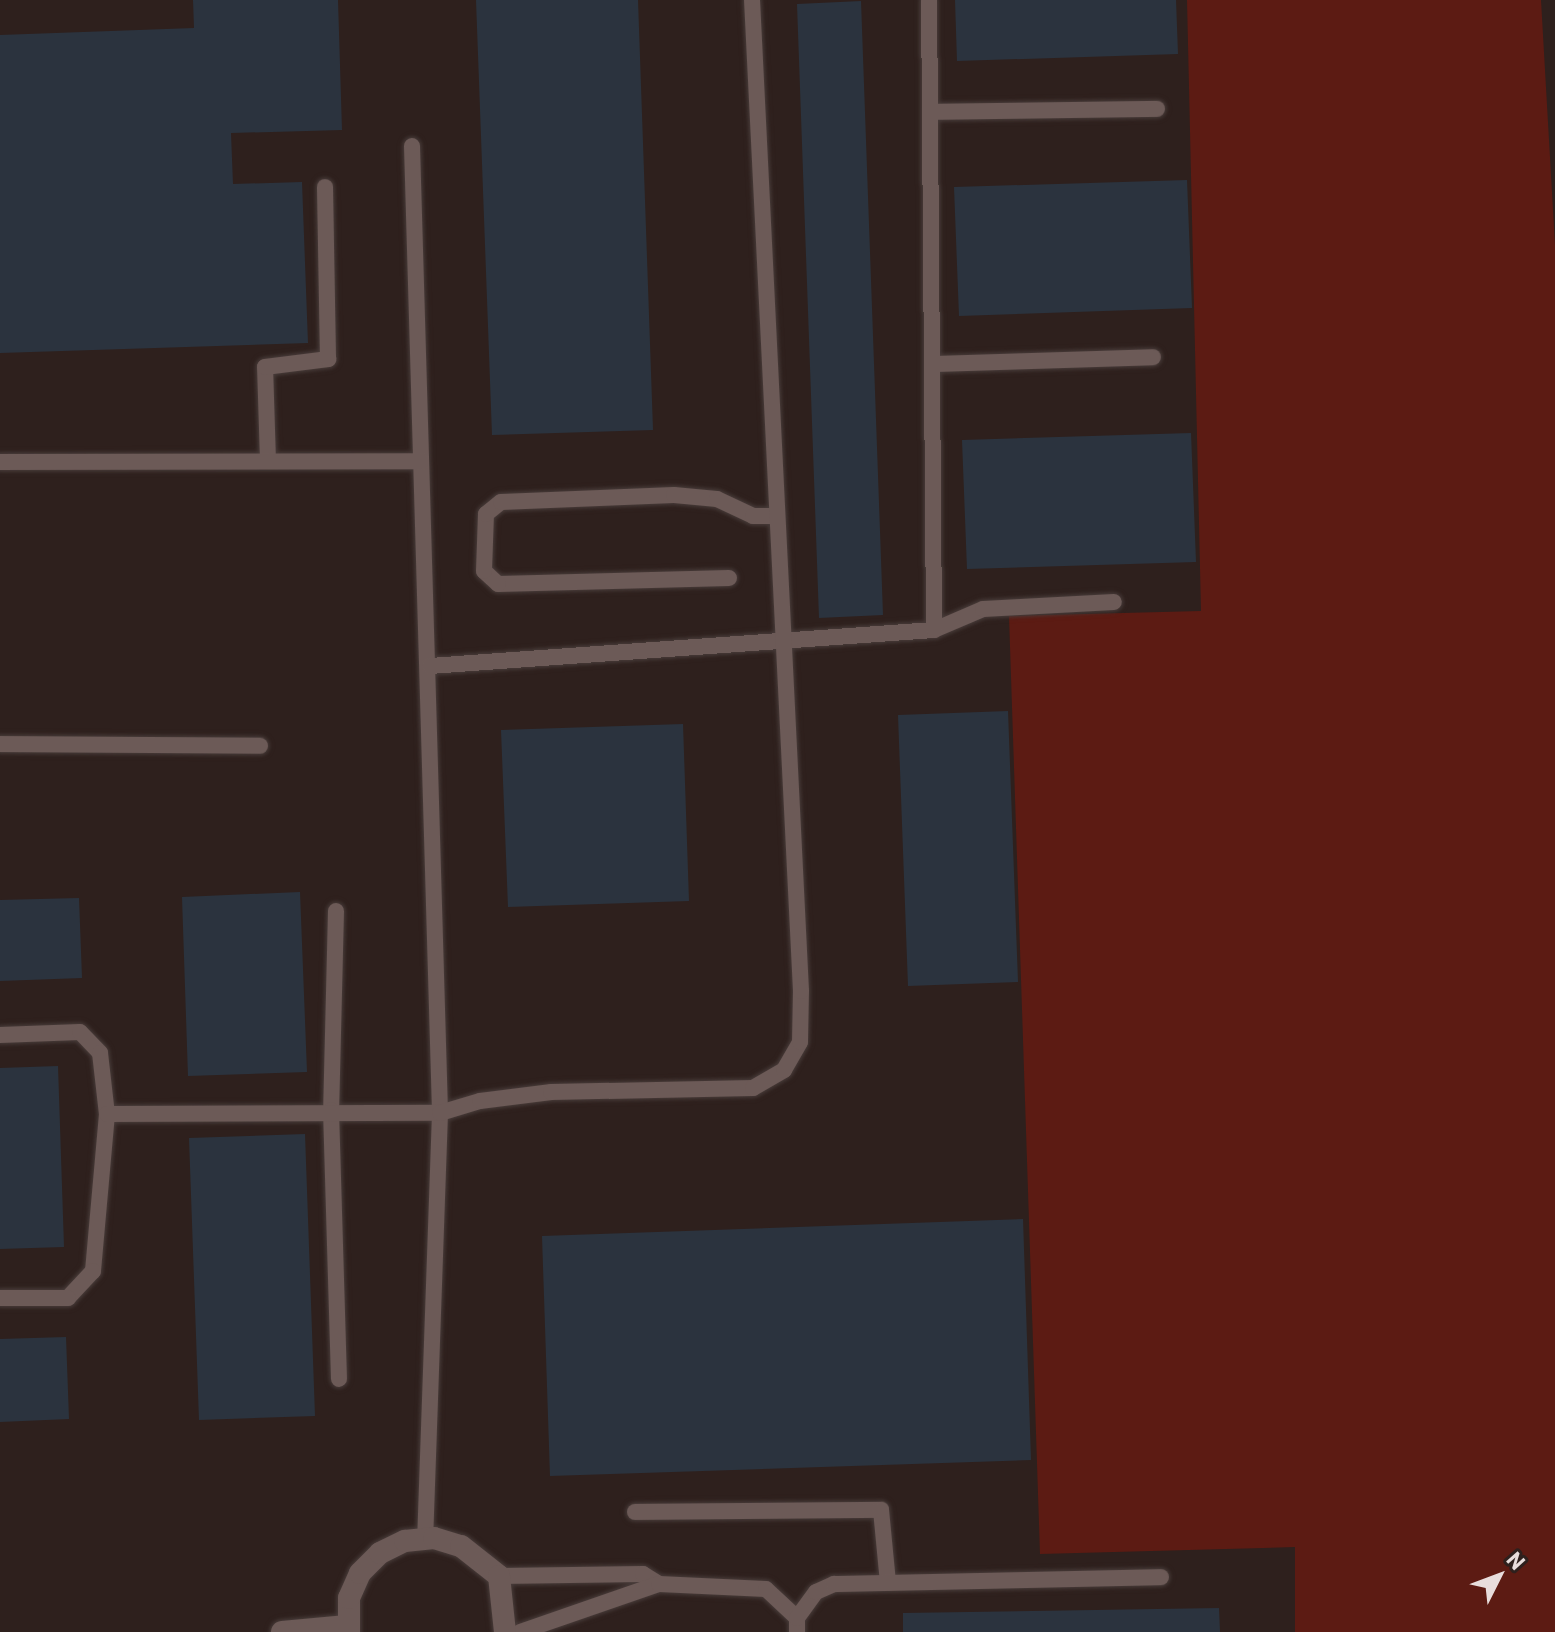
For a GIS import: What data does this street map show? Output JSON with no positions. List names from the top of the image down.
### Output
{
  "north": "top right"
}
